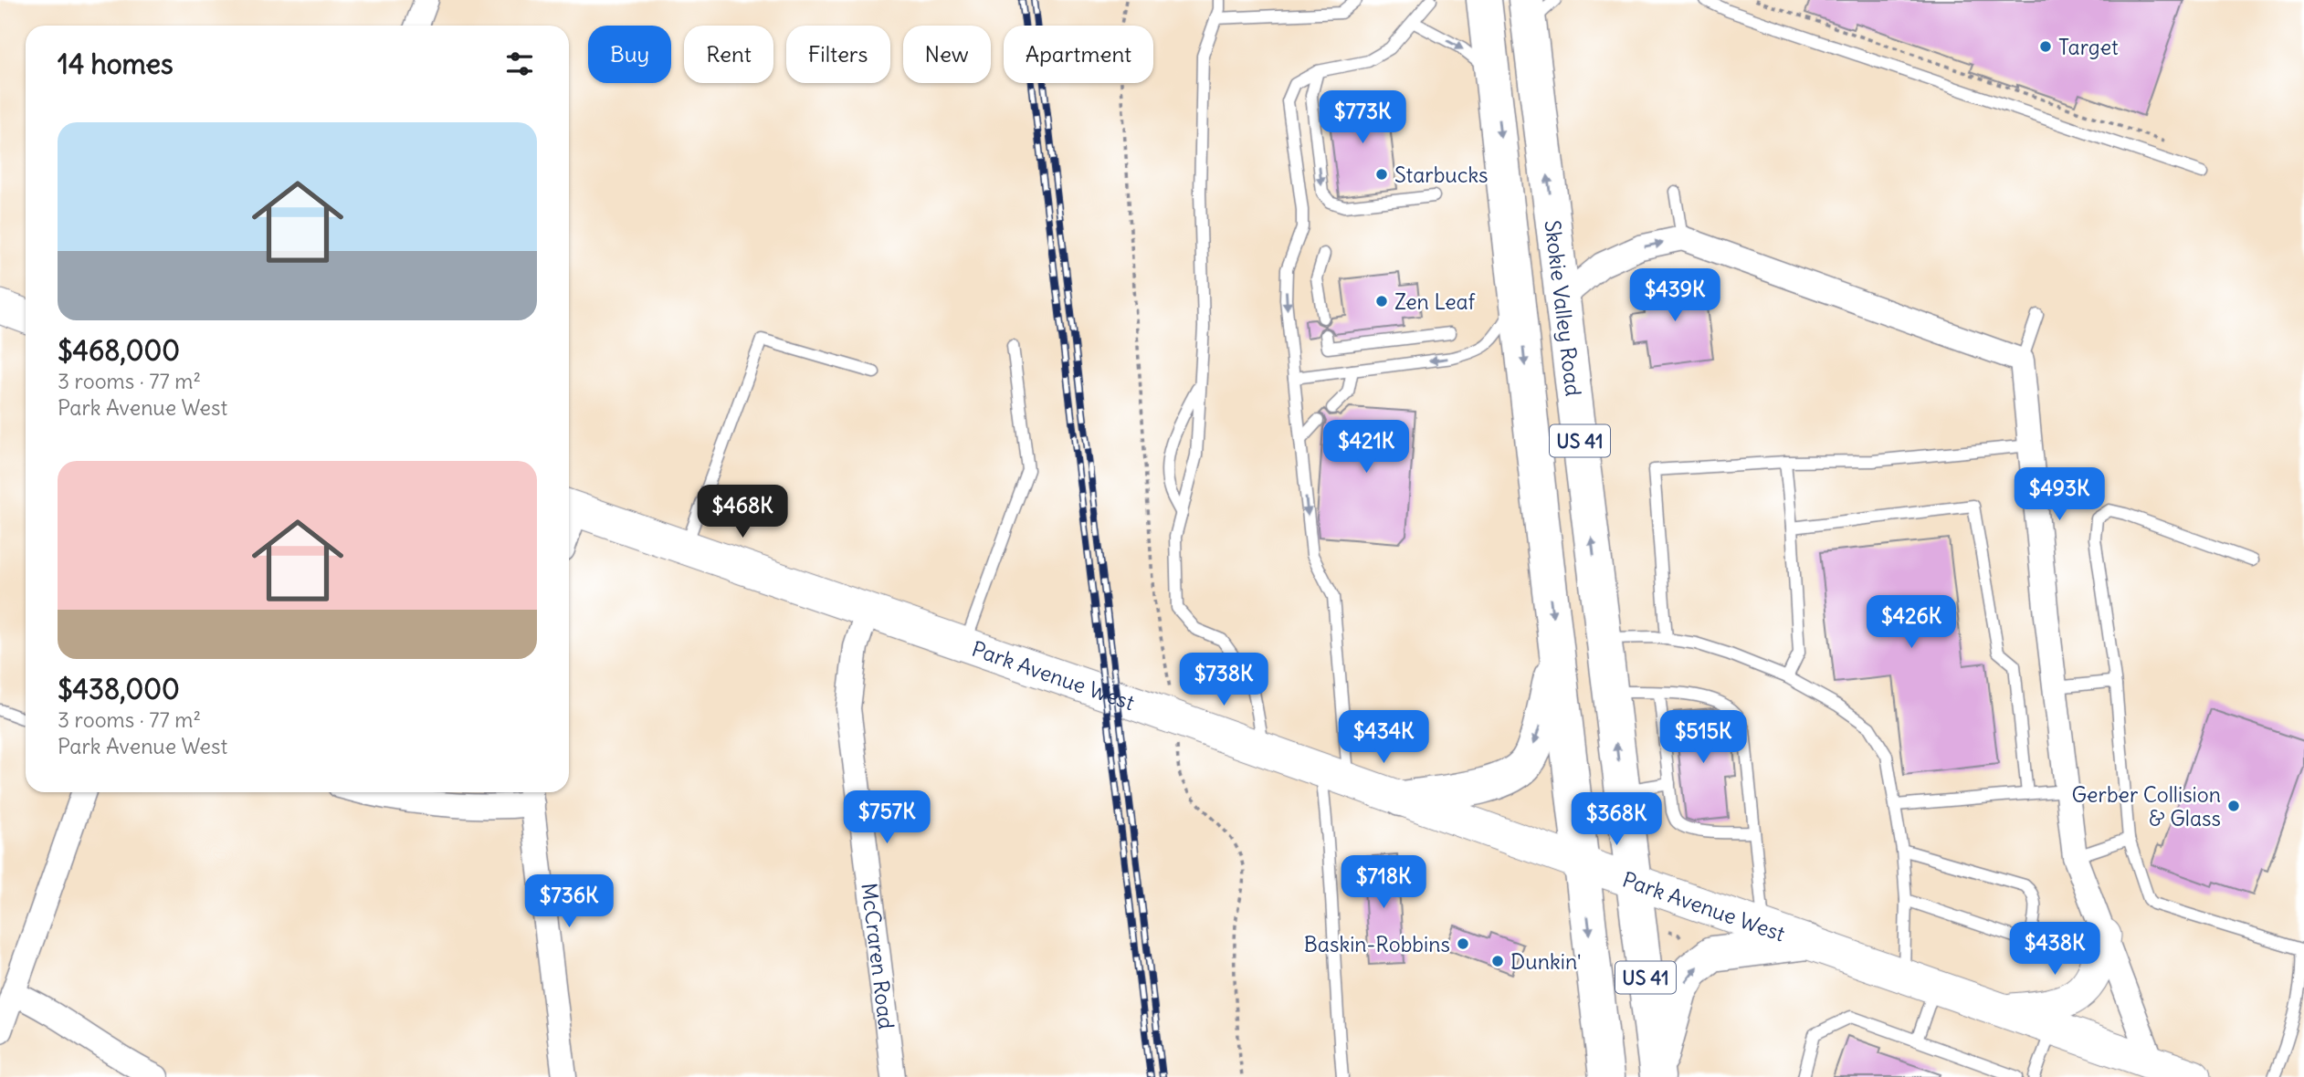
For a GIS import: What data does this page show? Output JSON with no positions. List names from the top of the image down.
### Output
{
  "streets": {
    "highway": ["Skokie Valley Road", "US 41"],
    "street": ["Park Avenue West", "McCraren Road"]
  },
  "crossings": [
    ["Skokie Valley Road", "US 41"],
    ["Skokie Valley Road", "Park Avenue West"],
    ["US 41", "Park Avenue West"],
    ["Park Avenue West", "McCraren Road"]
  ],
  "places": [
    "Target",
    "Starbucks",
    "Zen Leaf",
    "Gerber Collision & Glass",
    "Baskin-Robbins",
    "Dunkin'"
  ],
  "page": {
    "chip": [
      "Buy",
      "Rent",
      "Filters",
      "New",
      "Apartment"
    ],
    "heading": "14 homes",
    "price": [
      "$773K",
      "$439K",
      "$421K",
      "$493K",
      "$468K",
      "$426K",
      "$738K",
      "$434K",
      "$515K",
      "$757K",
      "$368K",
      "$718K",
      "$736K",
      "$438K"
    ],
    "list": [
      {
        "name": "$468,000",
        "note": "3 rooms · 77 m² · Park Avenue West"
      },
      {
        "name": "$438,000",
        "note": "3 rooms · 77 m² · Park Avenue West"
      }
    ]
  }
}
